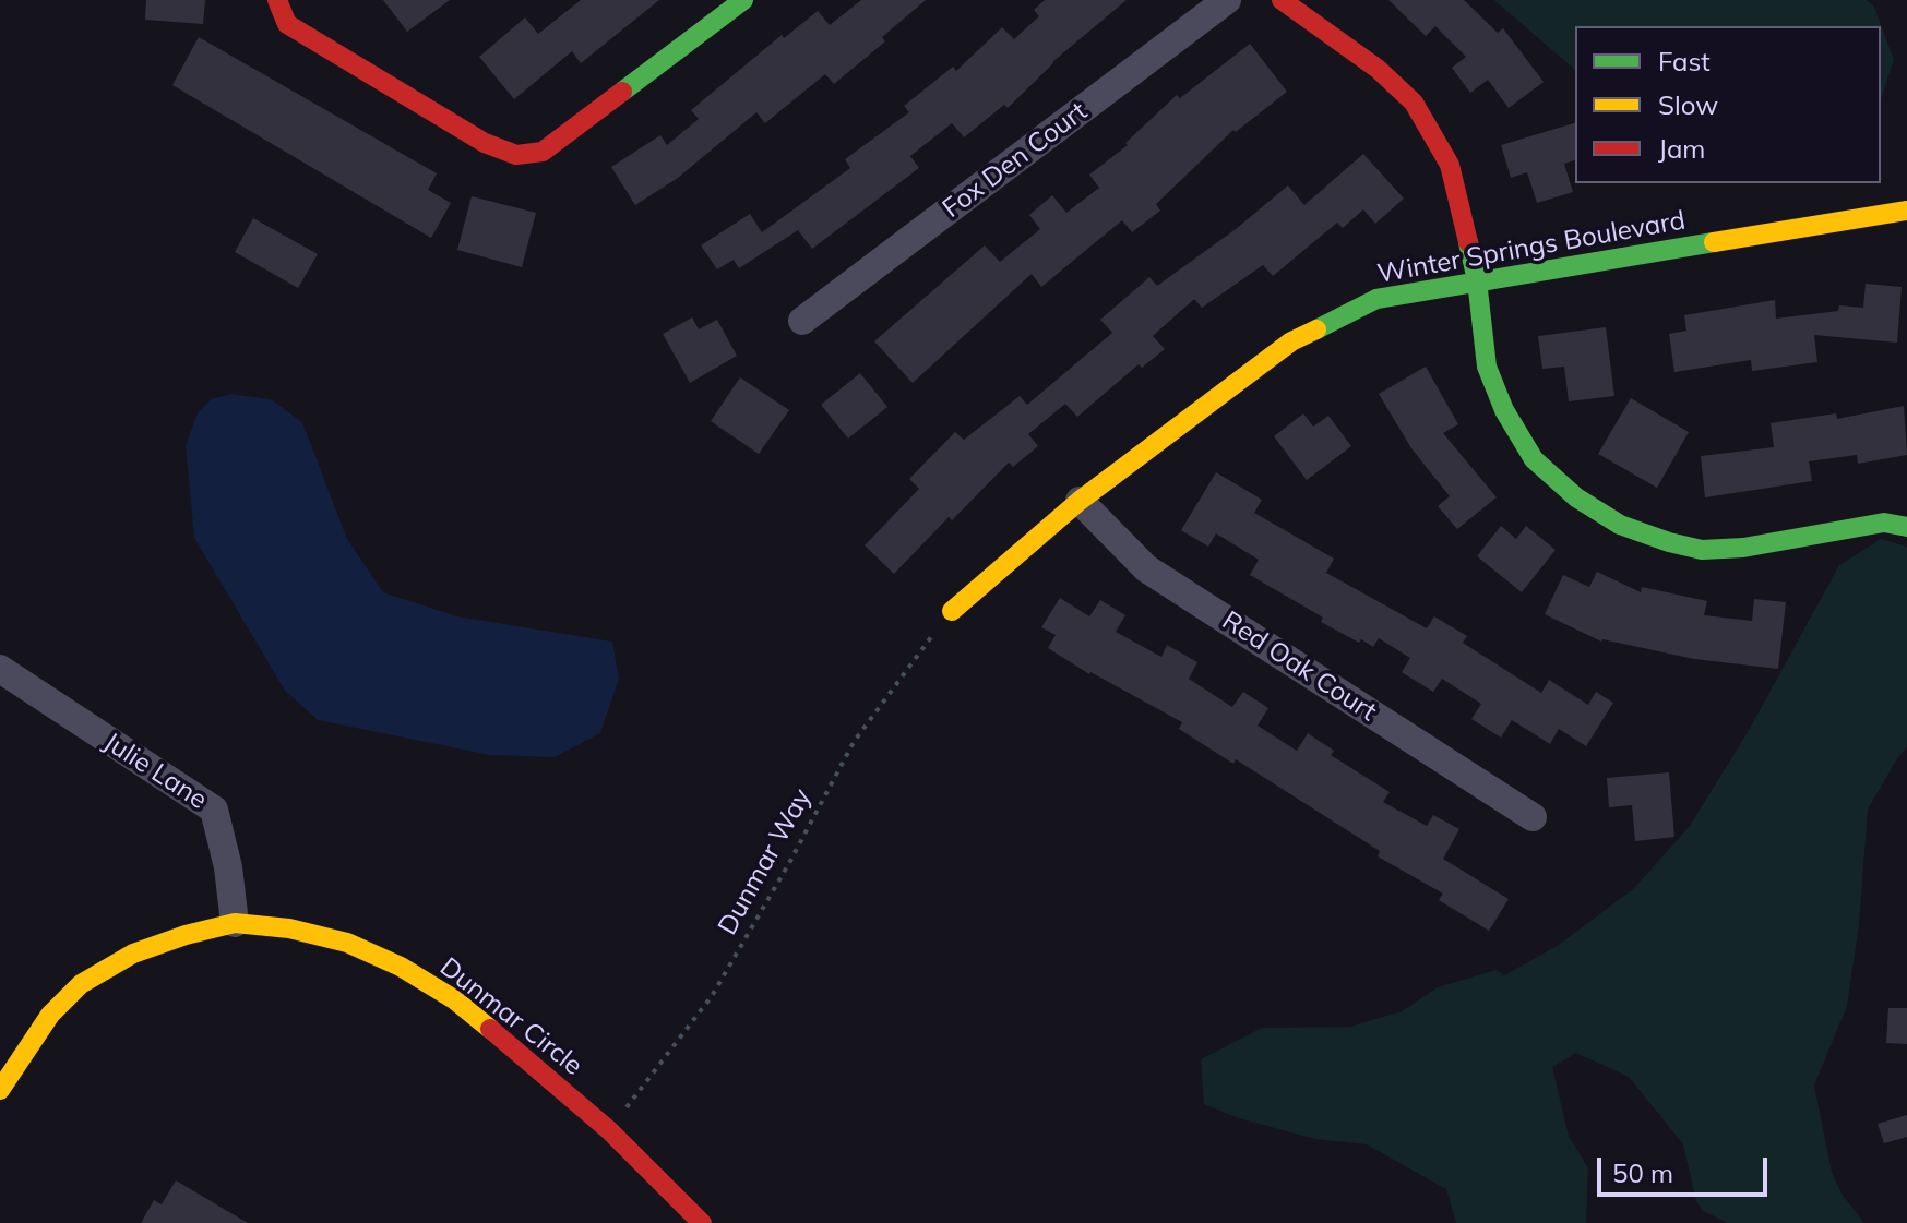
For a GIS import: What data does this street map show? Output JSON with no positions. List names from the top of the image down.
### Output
{
  "streets": {
    "street": [
      "Fox Den Court",
      "Winter Springs Boulevard",
      "Red Oak Court",
      "Julie Lane",
      "Dunmar Circle"
    ],
    "path": ["Dunmar Way"]
  },
  "crossings": [
    ["Winter Springs Boulevard", "Red Oak Court"],
    ["Winter Springs Boulevard", "Dunmar Way"],
    ["Julie Lane", "Dunmar Circle"],
    ["Dunmar Way", "Dunmar Circle"]
  ],
  "legend": ["Fast", "Slow", "Jam"],
  "scale_bar": "50 m"
}
